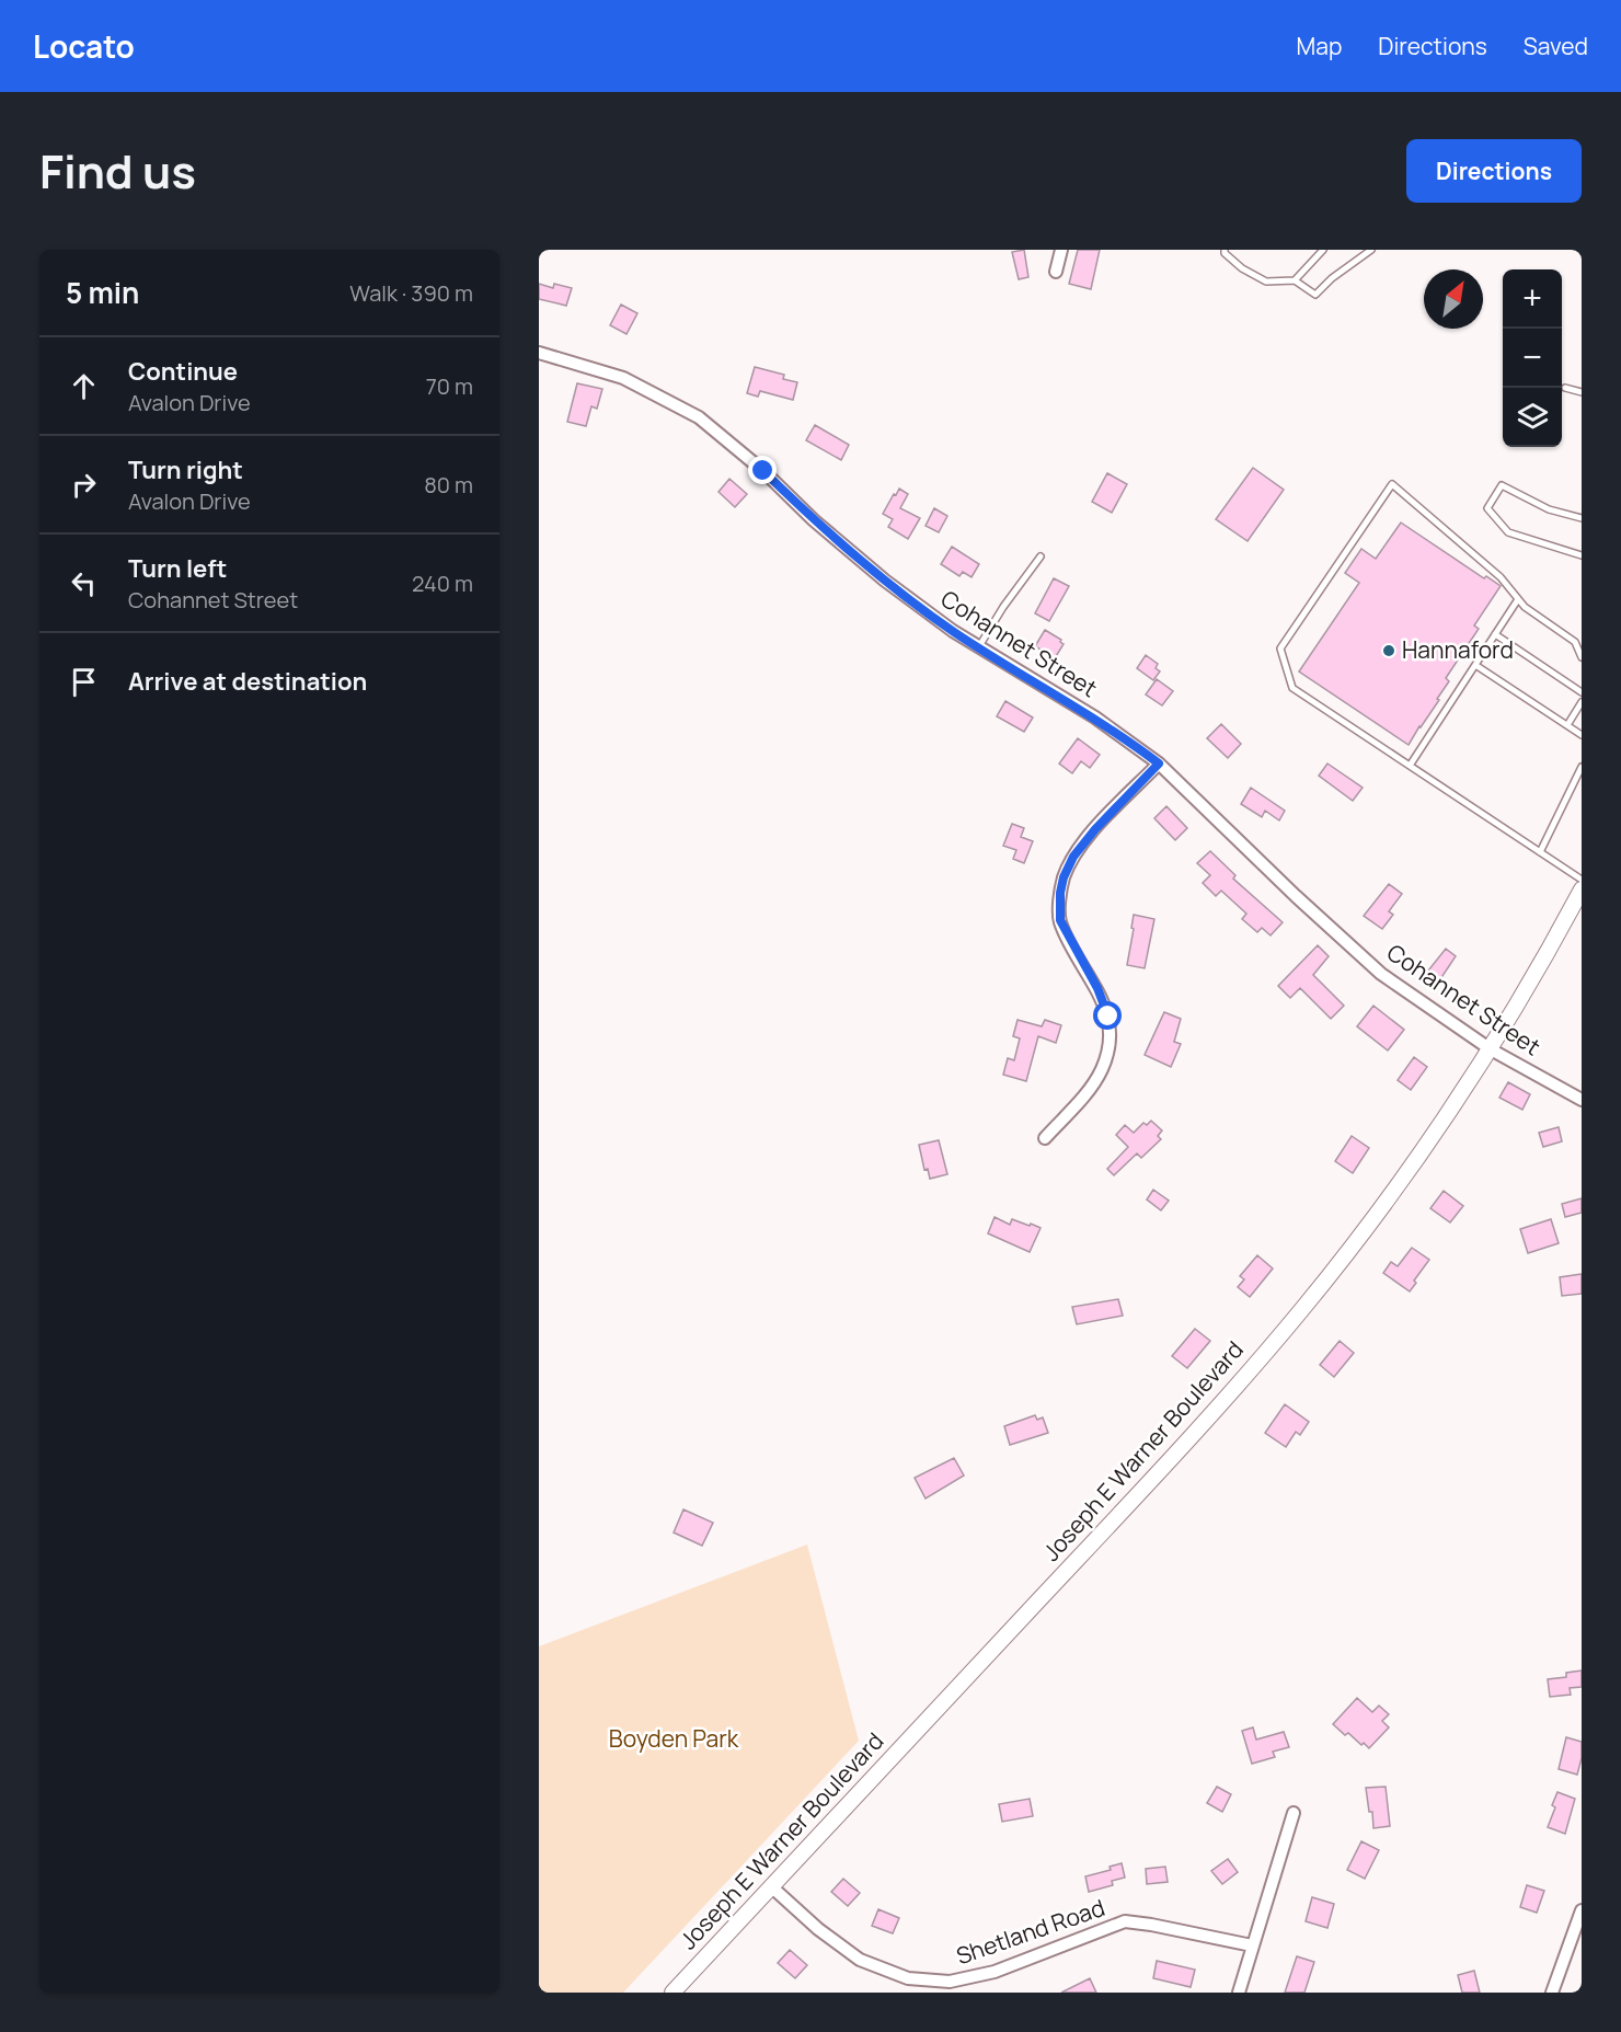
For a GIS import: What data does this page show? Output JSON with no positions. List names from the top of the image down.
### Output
{
  "streets": {
    "main road": ["Joseph E Warner Boulevard"],
    "street": ["Cohannet Street", "Shetland Road"]
  },
  "crossings": [
    ["Cohannet Street", "Joseph E Warner Boulevard"],
    ["Joseph E Warner Boulevard", "Shetland Road"]
  ],
  "parks": ["Boyden Park"],
  "places": ["Hannaford"],
  "north": "top right",
  "page": {
    "header": "Locato",
    "nav": ["Map", "Directions", "Saved"],
    "title": "Find us",
    "buttons": "Directions",
    "heading": ["5 min", "Walk · 390 m"],
    "map_buttons": ["+", "−"],
    "list": [
      ["Continue", "Avalon Drive", "70 m"],
      ["Turn right", "Avalon Drive", "80 m"],
      ["Turn left", "Cohannet Street", "240 m"],
      "Arrive at destination"
    ]
  }
}
